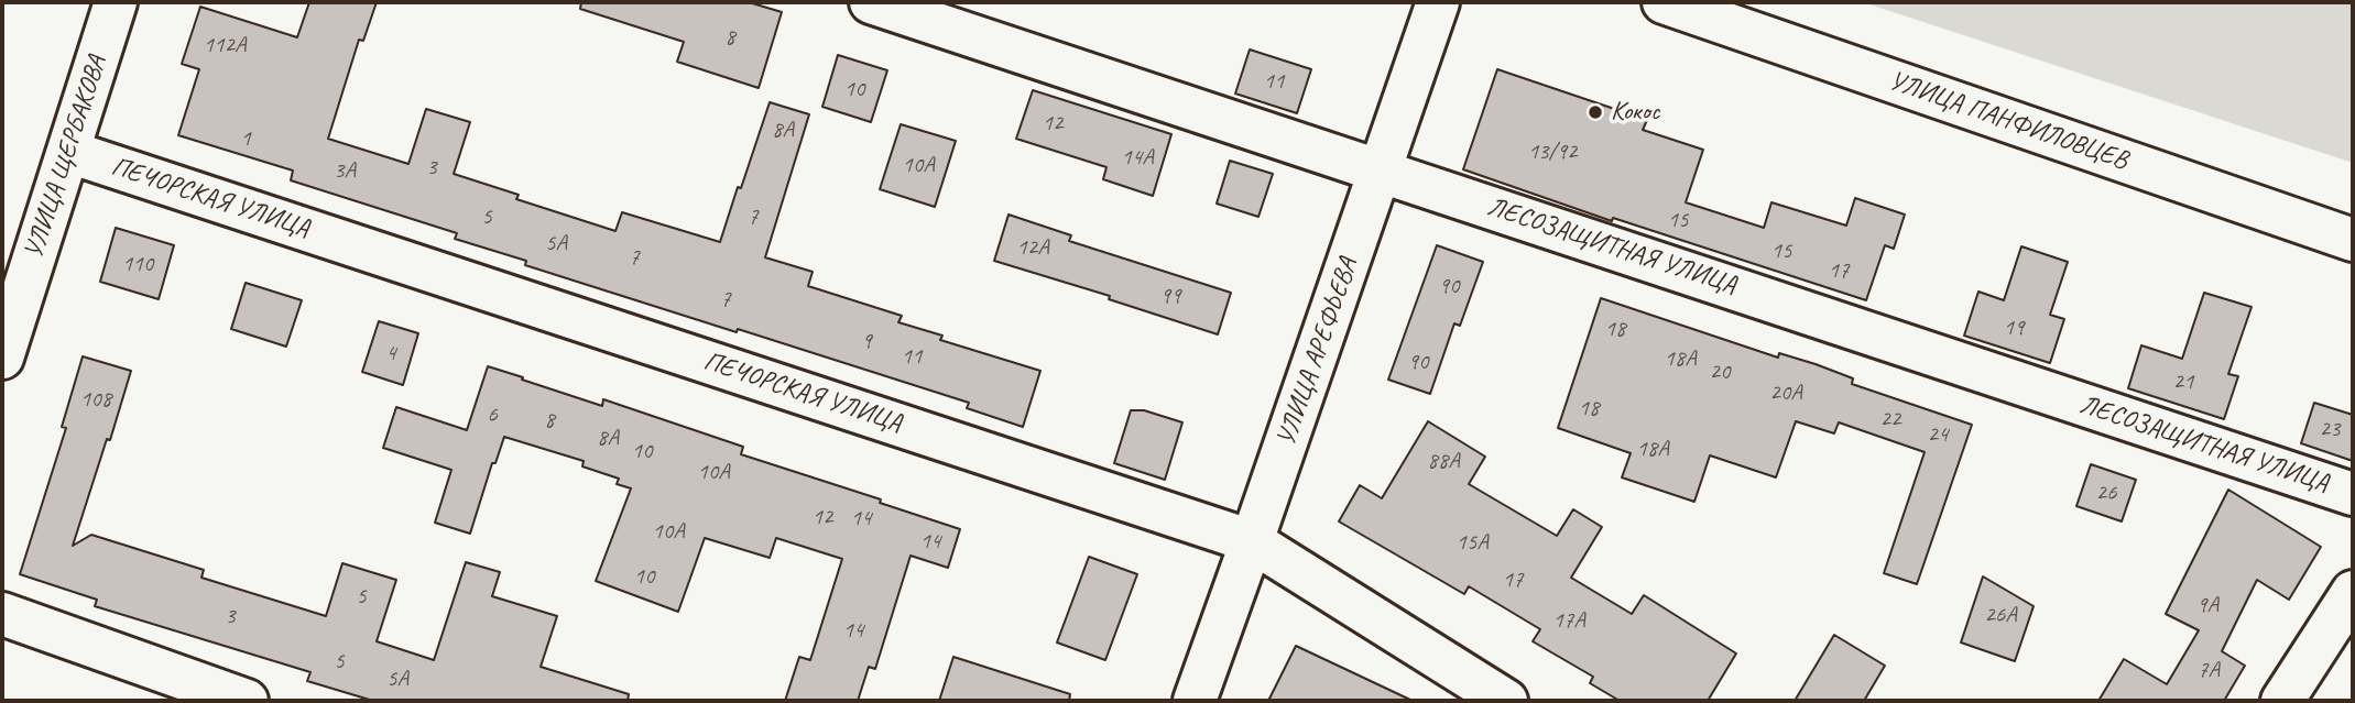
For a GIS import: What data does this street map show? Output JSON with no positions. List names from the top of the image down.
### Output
{
  "streets": {
    "street": [
      "УЛИЦА ПАНФИЛОВЦЕВ",
      "УЛИЦА ЩЕРБАКОВА",
      "ПЕЧОРСКАЯ УЛИЦА",
      "ЛЕСОЗАЩИТНАЯ УЛИЦА",
      "УЛИЦА АРЕФЬЕВА"
    ]
  },
  "crossings": [
    ["УЛИЦА ЩЕРБАКОВА", "ПЕЧОРСКАЯ УЛИЦА"],
    ["ПЕЧОРСКАЯ УЛИЦА", "УЛИЦА АРЕФЬЕВА"],
    ["ЛЕСОЗАЩИТНАЯ УЛИЦА", "УЛИЦА АРЕФЬЕВА"]
  ],
  "places": ["Кокос"],
  "house_numbers": [
    "8",
    "112А",
    "11",
    "10",
    "12",
    "8А",
    "1",
    "13/92",
    "14А",
    "10А",
    "3",
    "3А",
    "5",
    "7",
    "15",
    "5А",
    "12А",
    "15",
    "7",
    "110",
    "17",
    "90",
    "99",
    "7",
    "19",
    "18",
    "9",
    "4",
    "11",
    "18А",
    "90",
    "20",
    "21",
    "20А",
    "108",
    "18",
    "6",
    "22",
    "8",
    "23",
    "24",
    "8А",
    "18А",
    "10",
    "88А",
    "10А",
    "26",
    "12",
    "14",
    "10А",
    "14",
    "15А",
    "10",
    "17",
    "5",
    "9А",
    "26А",
    "3",
    "17А",
    "14",
    "5",
    "7А",
    "5А"
  ]
}
